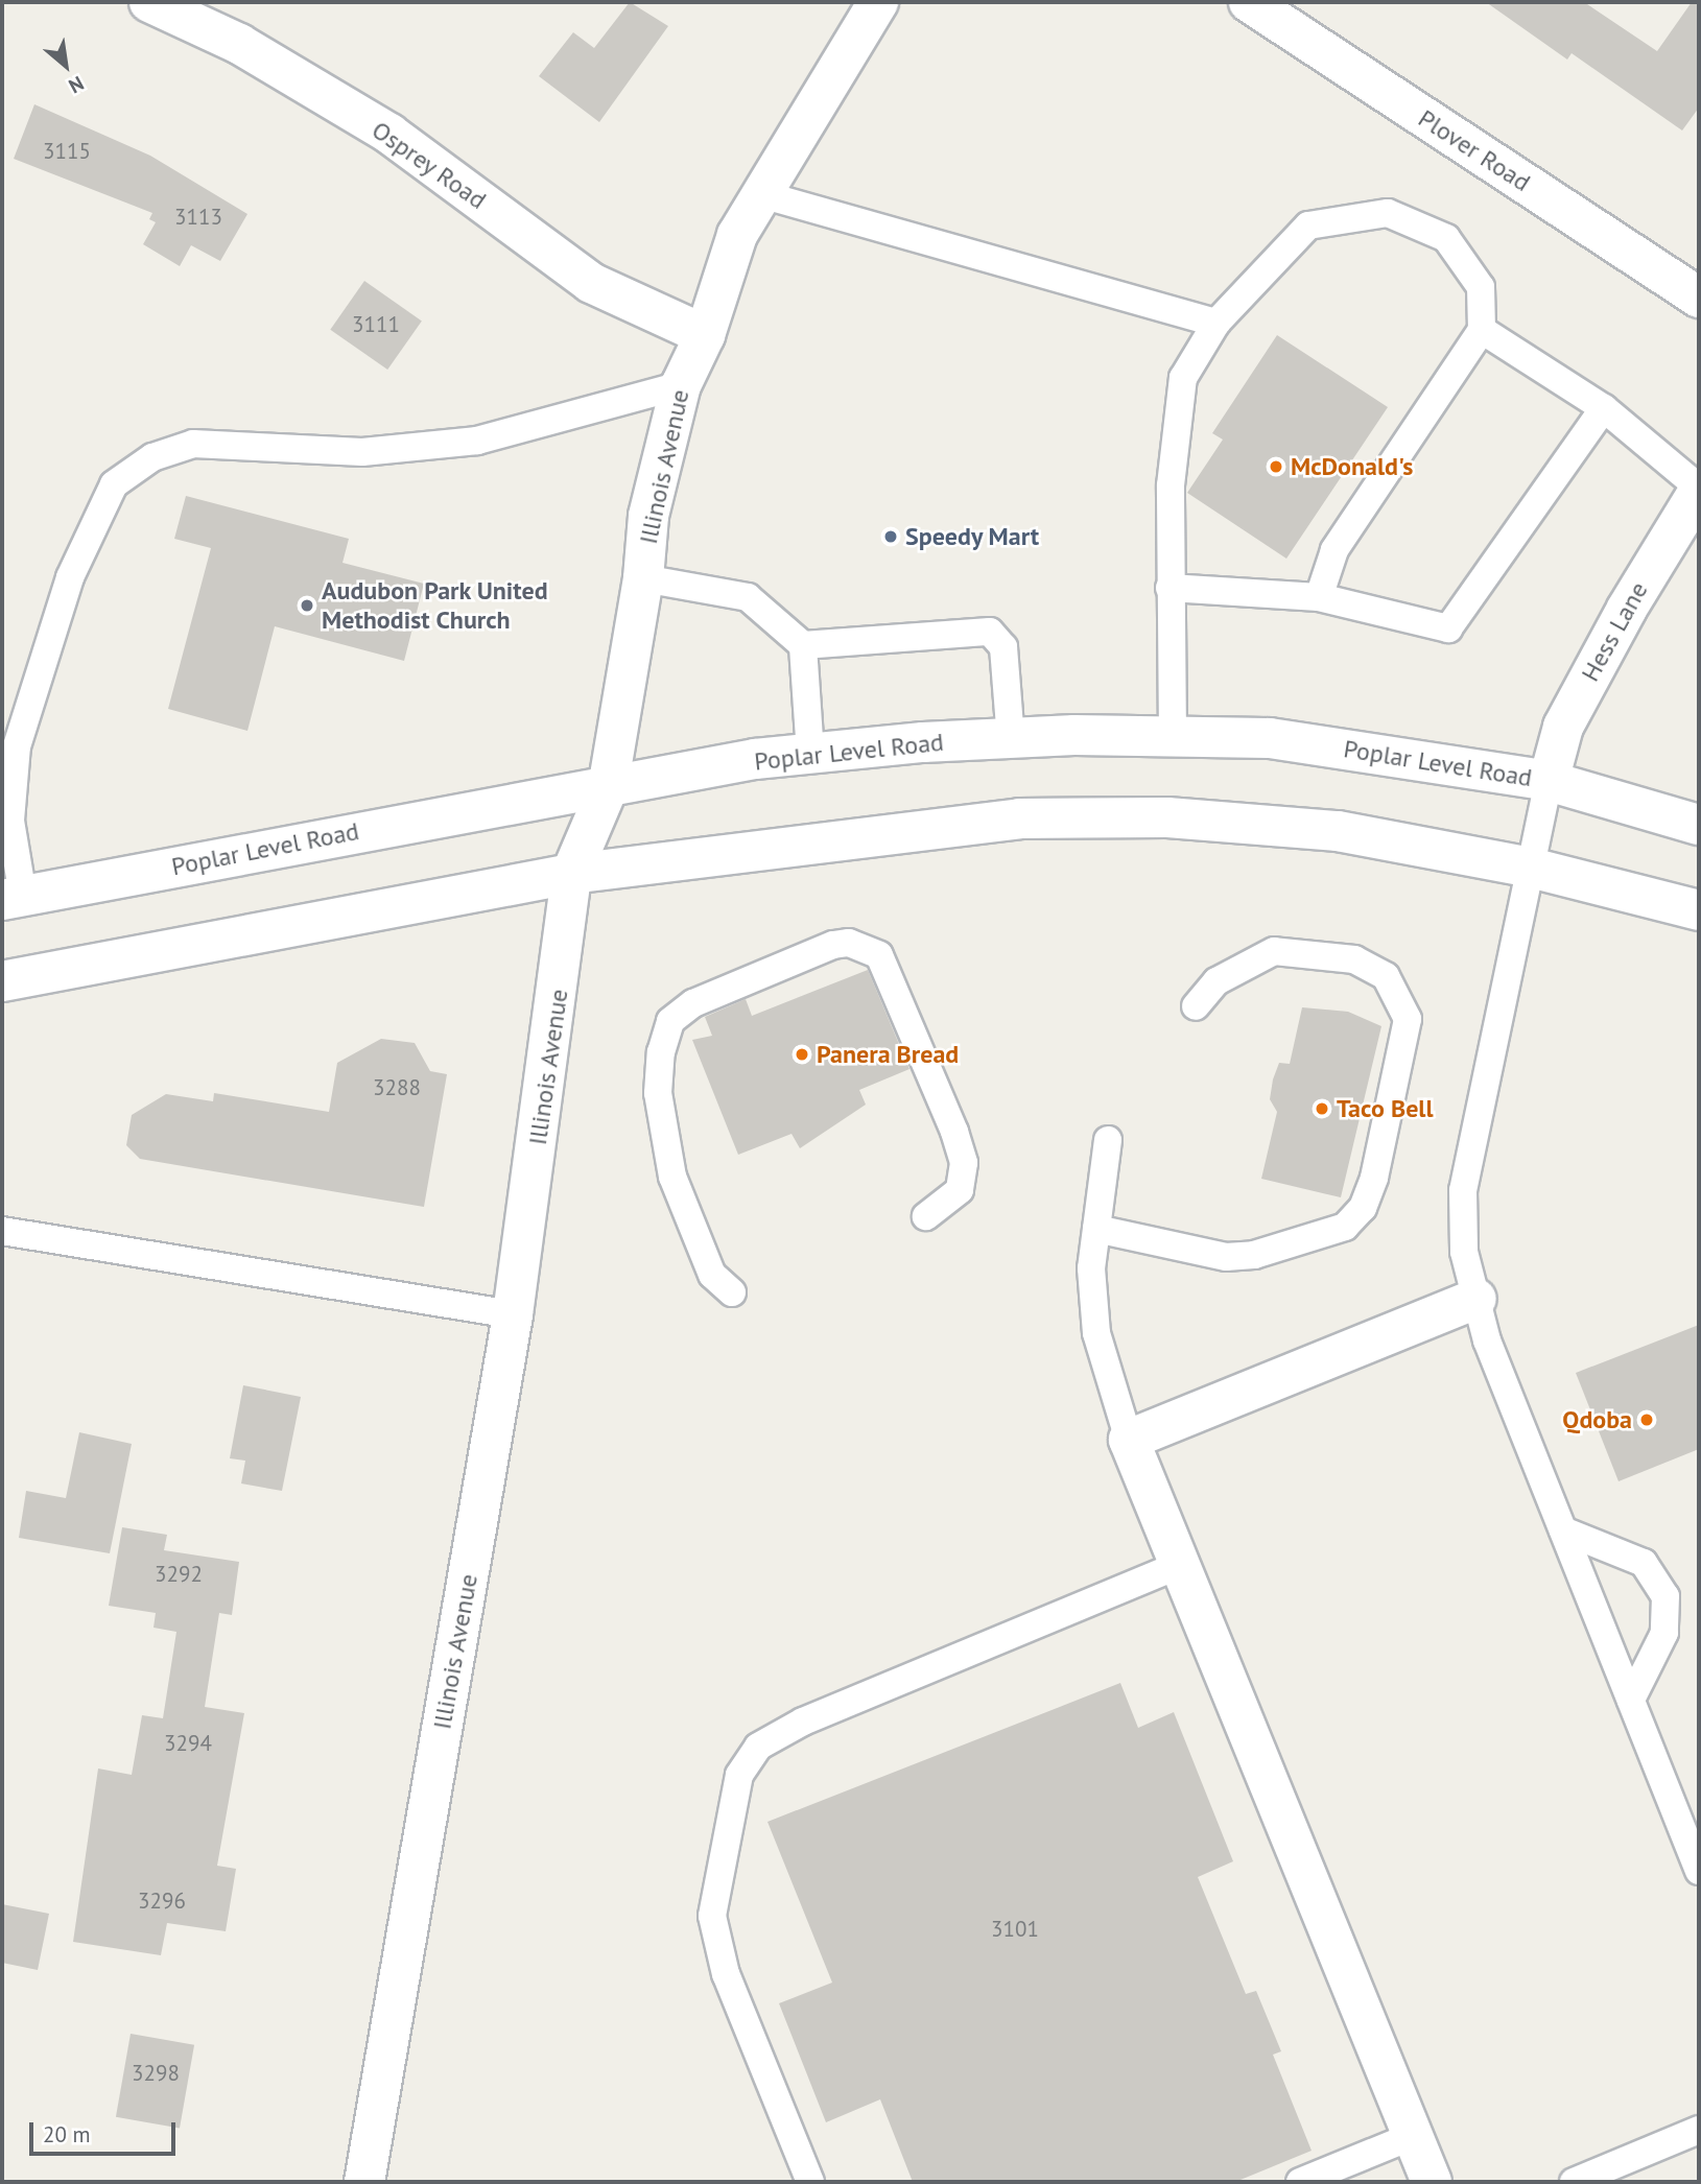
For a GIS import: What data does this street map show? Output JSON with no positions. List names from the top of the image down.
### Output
{
  "streets": {
    "street": [
      "Plover Road",
      "Osprey Road",
      "Illinois Avenue",
      "Hess Lane",
      "Poplar Level Road"
    ]
  },
  "crossings": [
    ["Osprey Road", "Illinois Avenue"],
    ["Illinois Avenue", "Poplar Level Road"],
    ["Hess Lane", "Poplar Level Road"]
  ],
  "places": [
    "McDonald's",
    "Speedy Mart",
    "Audubon Park United Methodist Church",
    "Panera Bread",
    "Taco Bell",
    "Qdoba"
  ],
  "house_numbers": [
    "3115",
    "3113",
    "3111",
    "3288",
    "3292",
    "3294",
    "3296",
    "3101",
    "3298"
  ],
  "scale_bar": "20 m",
  "north": "bottom right"
}
